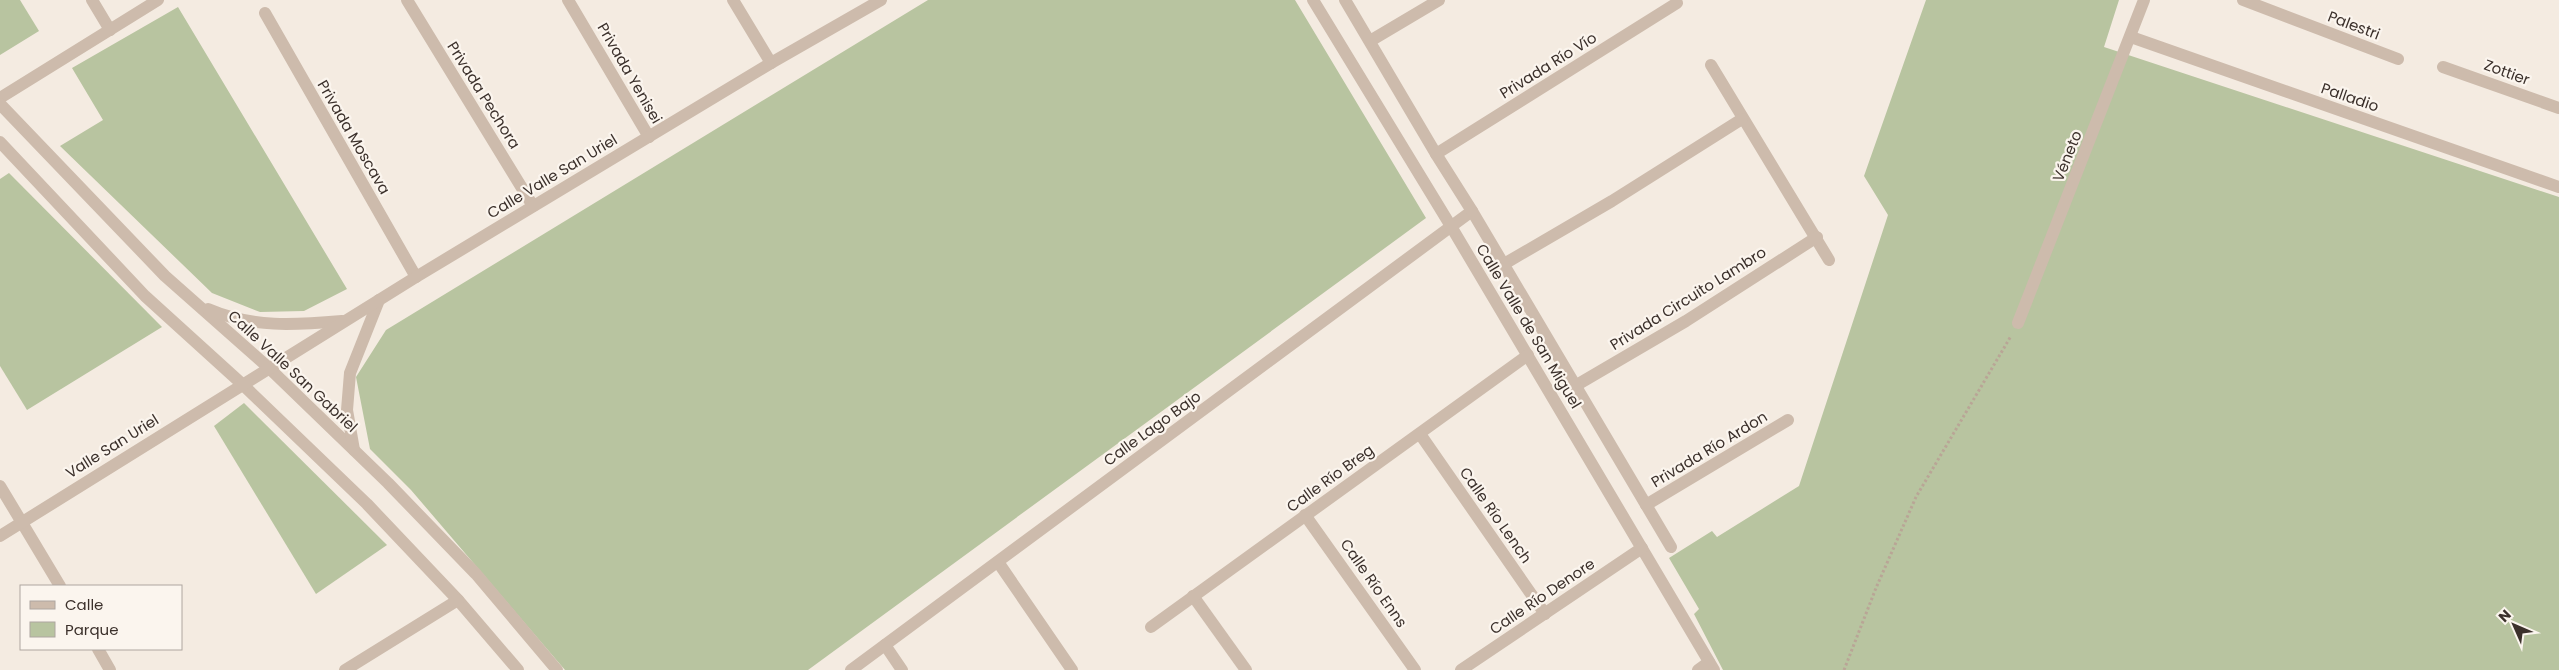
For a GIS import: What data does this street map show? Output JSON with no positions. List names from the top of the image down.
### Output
{
  "streets": {
    "street": [
      "Palestri",
      "Privada Río Vío",
      "Zottier",
      "Privada Yenisei",
      "Privada Pechora",
      "Palladio",
      "Privada Moscava",
      "Véneto",
      "Calle Valle San Uriel",
      "Privada Circuito Lambro",
      "Calle Valle de San Miguel",
      "Calle Valle San Gabriel",
      "Calle Lago Bajo",
      "Valle San Uriel",
      "Privada Río Ardon",
      "Calle Río Breg",
      "Calle Río Lench",
      "Calle Río Enns",
      "Calle Río Denore"
    ]
  },
  "crossings": [
    ["Privada Río Vío", "Calle Valle de San Miguel"],
    ["Privada Yenisei", "Calle Valle San Uriel"],
    ["Privada Pechora", "Calle Valle San Uriel"],
    ["Palladio", "Véneto"],
    ["Privada Moscava", "Calle Valle San Uriel"],
    ["Calle Valle San Uriel", "Calle Valle San Gabriel"],
    ["Calle Valle San Uriel", "Valle San Uriel"],
    ["Privada Circuito Lambro", "Calle Valle de San Miguel"],
    ["Calle Valle de San Miguel", "Calle Lago Bajo"],
    ["Calle Valle de San Miguel", "Privada Río Ardon"],
    ["Calle Valle de San Miguel", "Calle Río Breg"],
    ["Calle Valle de San Miguel", "Calle Río Denore"],
    ["Calle Río Breg", "Calle Río Lench"],
    ["Calle Río Breg", "Calle Río Enns"],
    ["Calle Río Lench", "Calle Río Denore"]
  ],
  "legend": ["Calle", "Parque"],
  "north": "top left"
}
